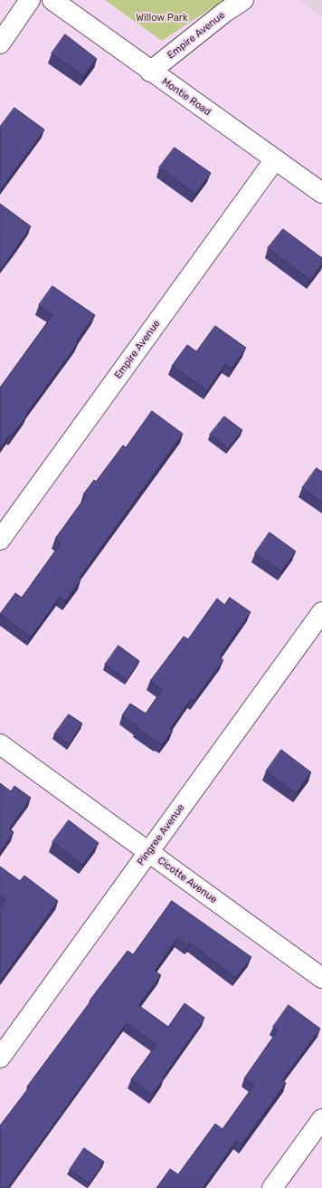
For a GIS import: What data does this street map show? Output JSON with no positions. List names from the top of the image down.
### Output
{
  "streets": {
    "street": [
      "Empire Avenue",
      "Montie Road",
      "Pingree Avenue",
      "Cicotte Avenue"
    ]
  },
  "crossings": [
    ["Empire Avenue", "Montie Road"],
    ["Pingree Avenue", "Cicotte Avenue"]
  ],
  "parks": ["Willow Park"]
}
